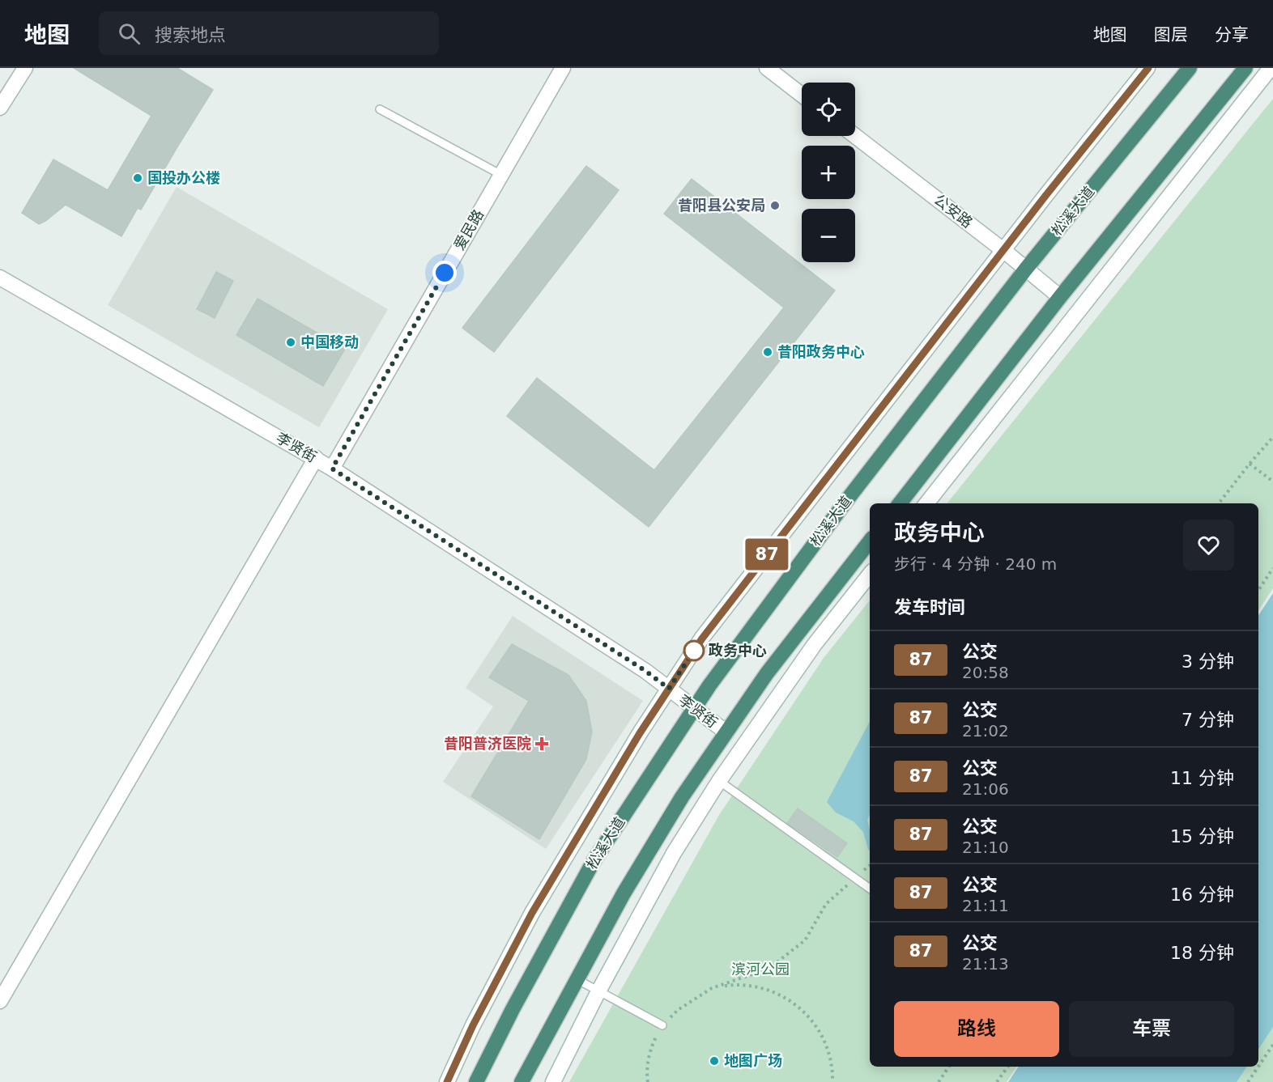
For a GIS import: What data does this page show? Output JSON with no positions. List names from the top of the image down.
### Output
{
  "streets": {
    "highway": ["松溪大道"],
    "main road": ["公安路", "爱民路", "李贤街"]
  },
  "crossings": [
    ["公安路", "松溪大道"],
    ["松溪大道", "李贤街"],
    ["爱民路", "李贤街"]
  ],
  "parks": ["滨河公园"],
  "places": {
    "other": [
      "国投办公楼",
      "昔阳县公安局",
      "中国移动",
      "昔阳政务中心",
      "政务中心",
      "地图广场"
    ],
    "health": ["昔阳普济医院"]
  },
  "lines": ["bus line 87"],
  "page": {
    "header": "地图",
    "search": "搜索地点",
    "nav": ["地图", "图层", "分享"],
    "on_map": "87",
    "map_buttons": ["+", "−"],
    "heading": [
      ["政务中心", "步行 · 4 分钟 · 240 m"],
      "发车时间"
    ],
    "list": [
      {
        "mark": "87",
        "name": "公交",
        "note": "20:58",
        "value": "3 分钟"
      },
      {
        "mark": "87",
        "name": "公交",
        "note": "21:02",
        "value": "7 分钟"
      },
      {
        "mark": "87",
        "name": "公交",
        "note": "21:06",
        "value": "11 分钟"
      },
      {
        "mark": "87",
        "name": "公交",
        "note": "21:10",
        "value": "15 分钟"
      },
      {
        "mark": "87",
        "name": "公交",
        "note": "21:11",
        "value": "16 分钟"
      },
      {
        "mark": "87",
        "name": "公交",
        "note": "21:13",
        "value": "18 分钟"
      }
    ],
    "buttons": ["路线", "车票"]
  }
}
